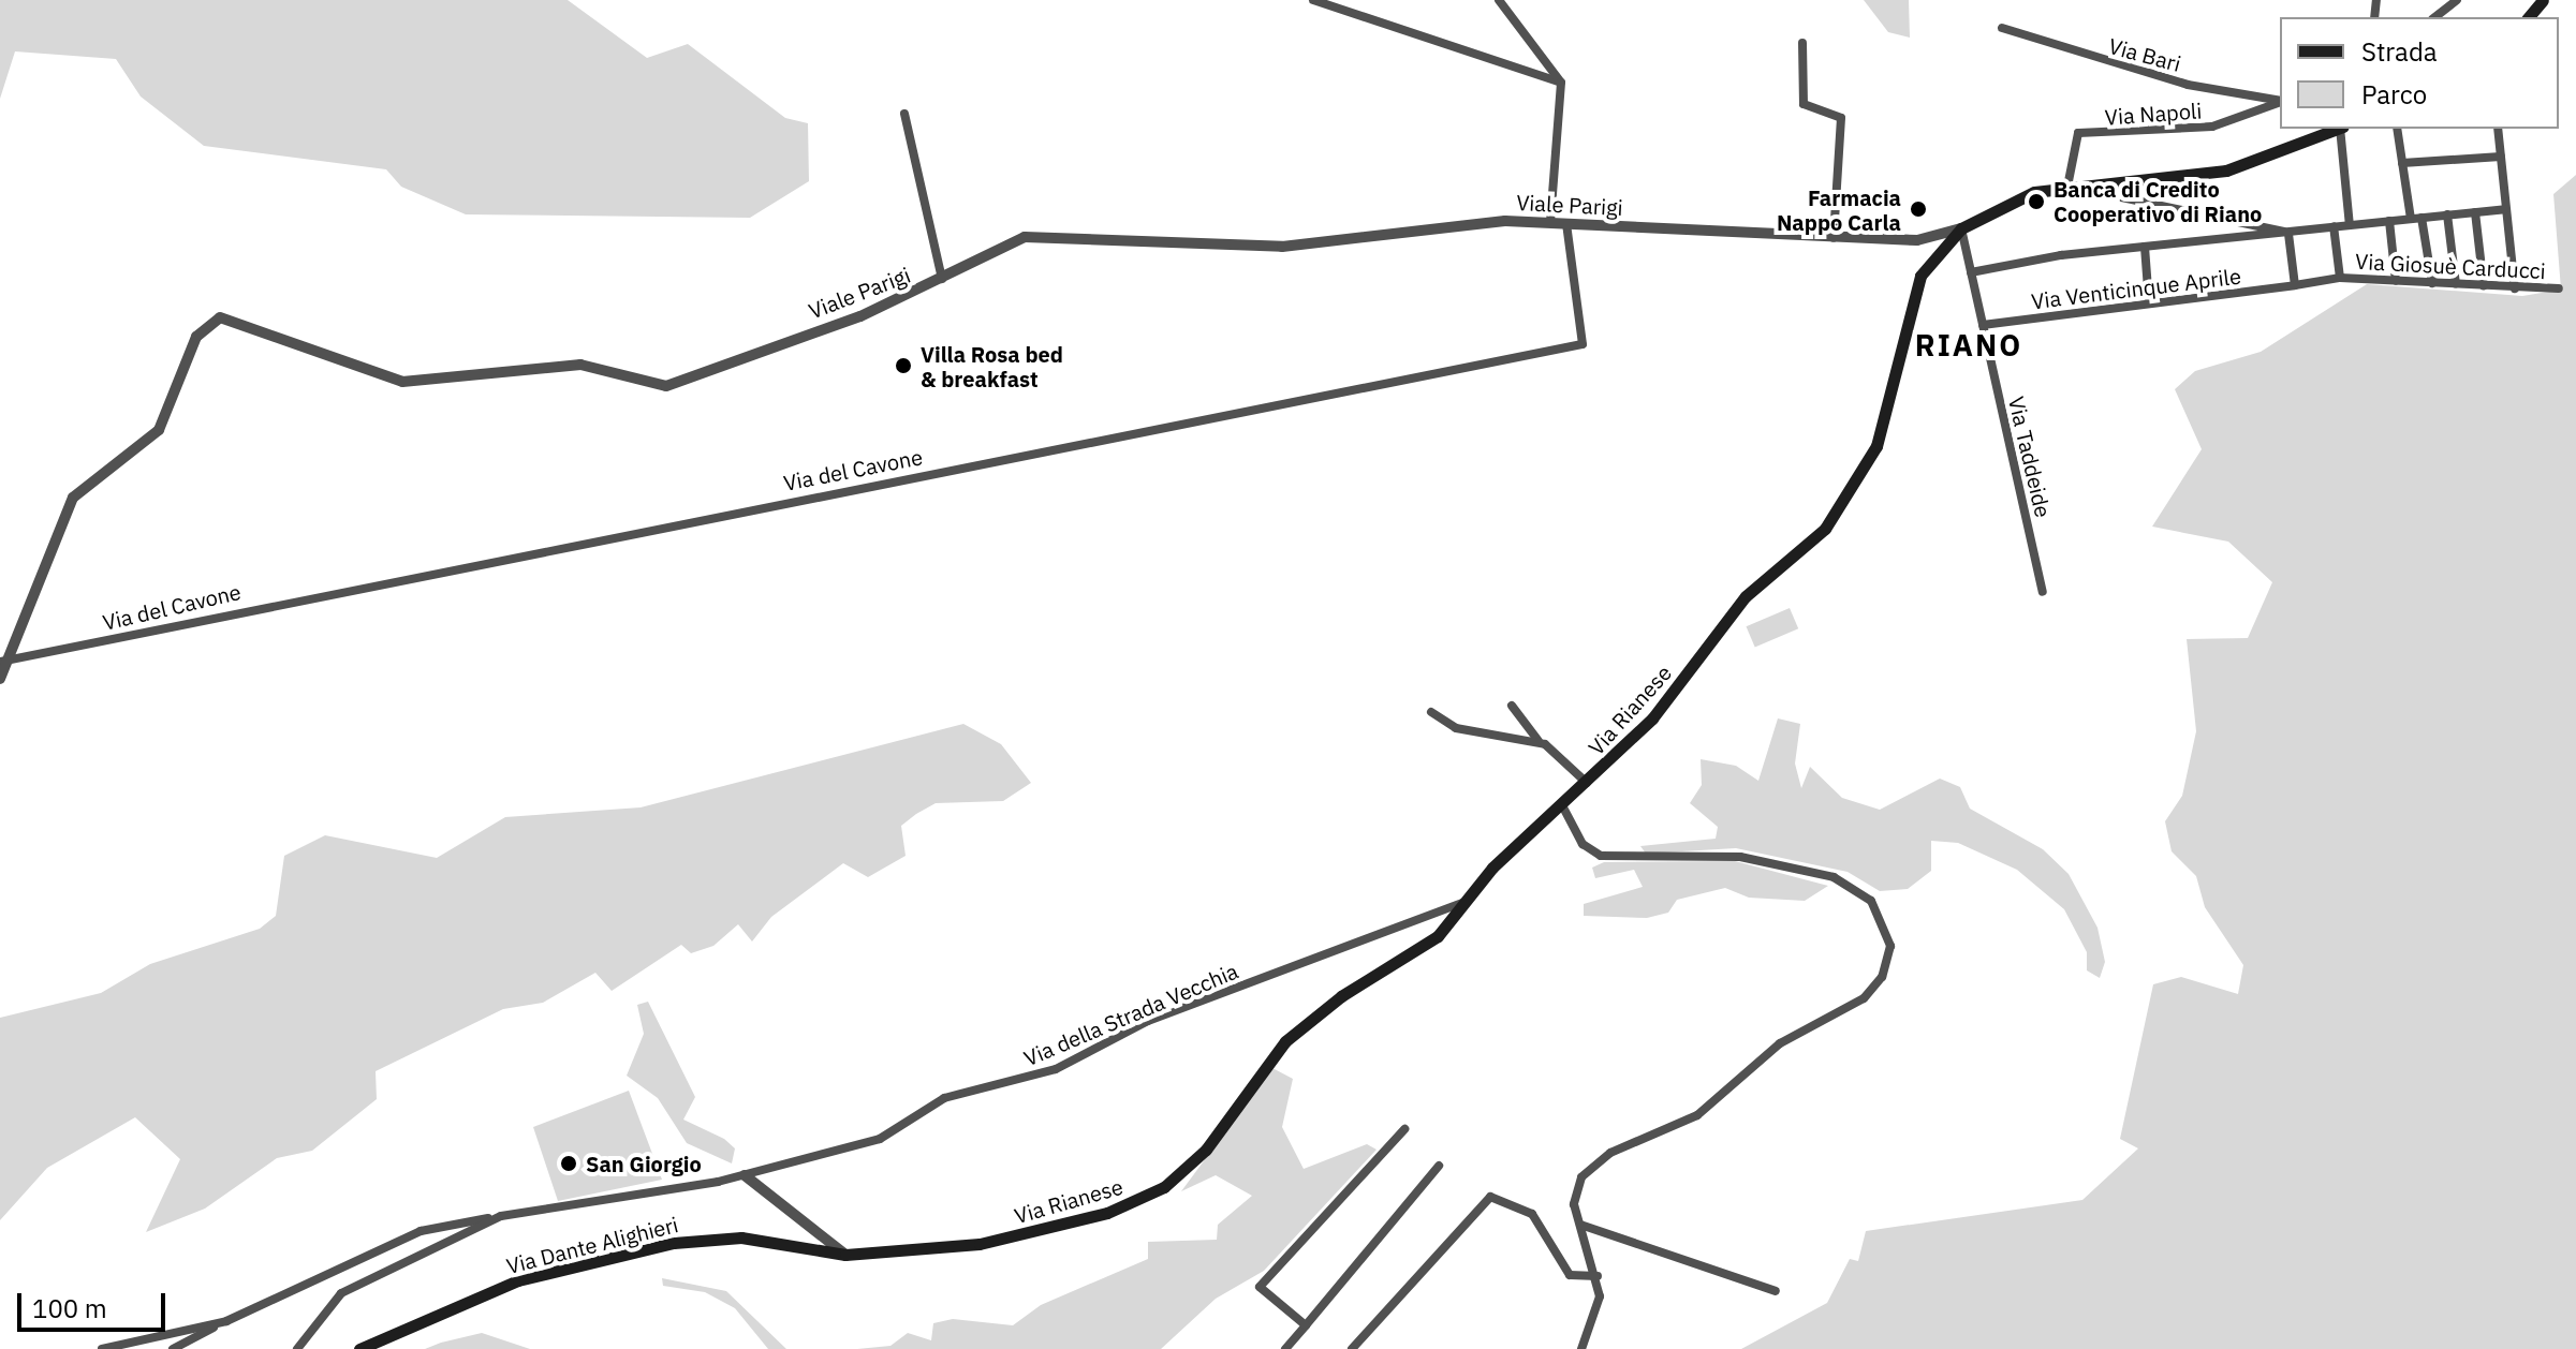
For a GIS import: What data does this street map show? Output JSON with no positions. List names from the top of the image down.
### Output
{
  "streets": {
    "main road": ["Via Rianese", "Via Dante Alighieri"],
    "street": [
      "Via Bari",
      "Via Napoli",
      "Viale Parigi",
      "Via Giosuè Carducci",
      "Via Venticinque Aprile",
      "Via Taddeide",
      "Via del Cavone",
      "Via della Strada Vecchia"
    ]
  },
  "crossings": [
    ["Via Napoli", "Via Rianese"],
    ["Viale Parigi", "Via Taddeide"],
    ["Viale Parigi", "Via del Cavone"],
    ["Viale Parigi", "Via Rianese"],
    ["Via Giosuè Carducci", "Via Venticinque Aprile"],
    ["Via Venticinque Aprile", "Via Taddeide"],
    ["Via Taddeide", "Via Rianese"],
    ["Via Rianese", "Via della Strada Vecchia"],
    ["Via Rianese", "Via Dante Alighieri"]
  ],
  "districts": ["RIANO"],
  "places": [
    "Banca di Credito Cooperativo di Riano",
    "Farmacia Nappo Carla",
    "Villa Rosa bed & breakfast",
    "San Giorgio"
  ],
  "legend": ["Strada", "Parco"],
  "scale_bar": "100 m"
}
